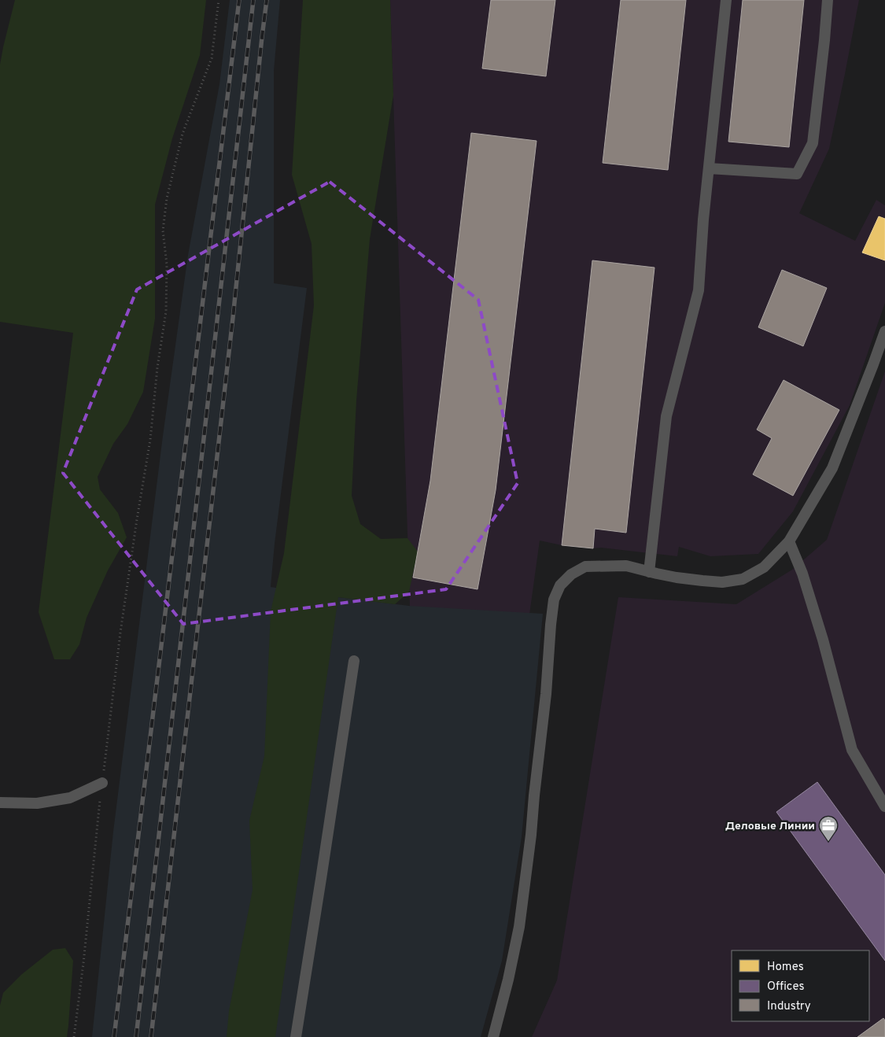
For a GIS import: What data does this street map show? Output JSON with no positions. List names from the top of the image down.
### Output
{
  "places": {
    "office": ["Деловые Линии"]
  },
  "legend": ["Homes", "Offices", "Industry"]
}
